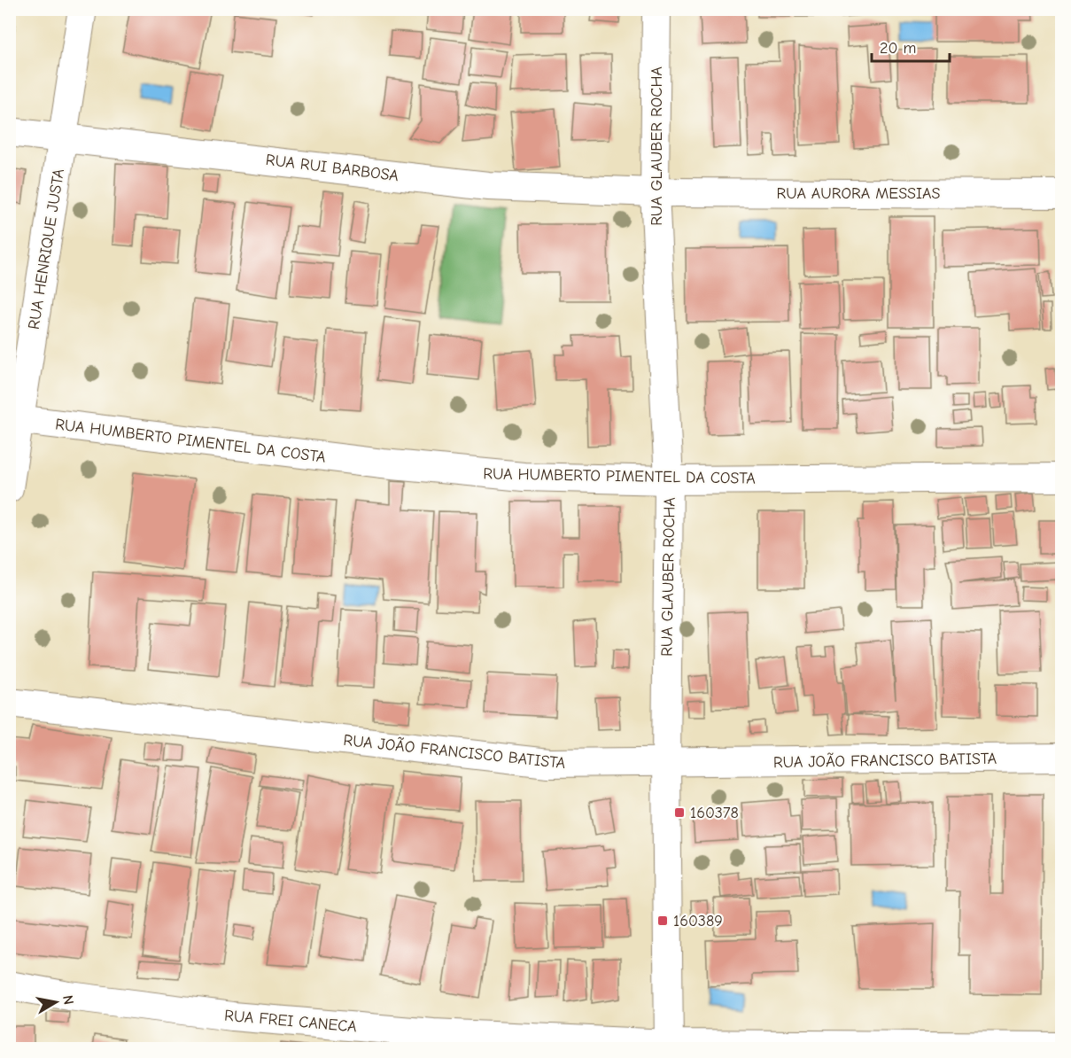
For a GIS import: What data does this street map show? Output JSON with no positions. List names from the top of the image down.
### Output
{
  "streets": {
    "street": [
      "RUA GLAUBER ROCHA",
      "RUA RUI BARBOSA",
      "RUA AURORA MESSIAS",
      "RUA HENRIQUE JUSTA",
      "RUA HUMBERTO PIMENTEL DA COSTA",
      "RUA JOÃO FRANCISCO BATISTA",
      "RUA FREI CANECA"
    ]
  },
  "crossings": [
    ["RUA GLAUBER ROCHA", "RUA RUI BARBOSA"],
    ["RUA GLAUBER ROCHA", "RUA AURORA MESSIAS"],
    ["RUA GLAUBER ROCHA", "RUA HUMBERTO PIMENTEL DA COSTA"],
    ["RUA GLAUBER ROCHA", "RUA JOÃO FRANCISCO BATISTA"],
    ["RUA GLAUBER ROCHA", "RUA FREI CANECA"],
    ["RUA RUI BARBOSA", "RUA AURORA MESSIAS"],
    ["RUA RUI BARBOSA", "RUA HENRIQUE JUSTA"],
    ["RUA HENRIQUE JUSTA", "RUA HUMBERTO PIMENTEL DA COSTA"]
  ],
  "places": {
    "transit": ["160378", "160389"]
  },
  "scale_bar": "20 m",
  "north": "right"
}
